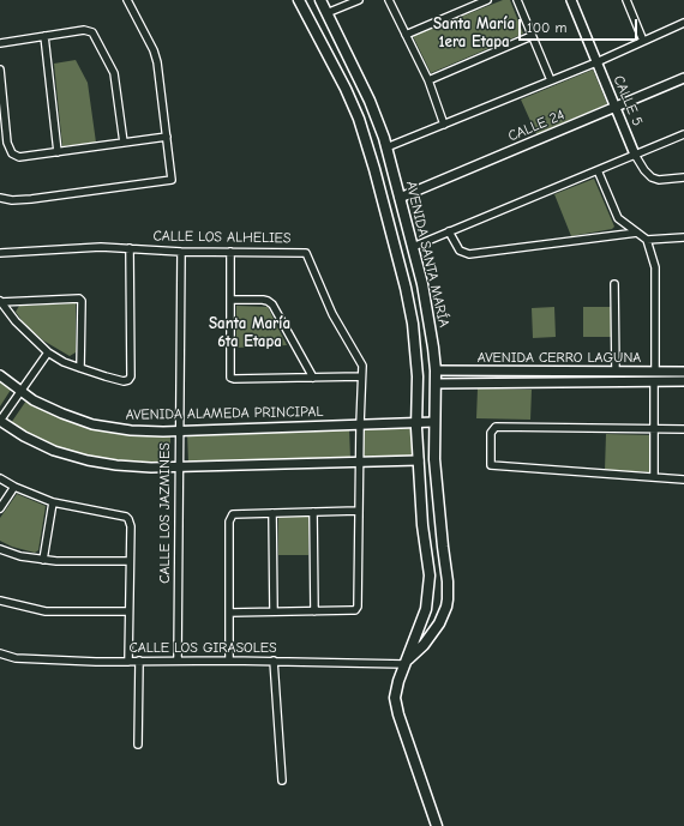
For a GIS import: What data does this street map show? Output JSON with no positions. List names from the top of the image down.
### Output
{
  "streets": {
    "main road": ["AVENIDA SANTA MARÍA"],
    "street": [
      "CALLE 5",
      "CALLE 24",
      "CALLE LOS ALHELIES",
      "AVENIDA CERRO LAGUNA",
      "AVENIDA ALAMEDA PRINCIPAL",
      "CALLE LOS JAZMINES",
      "CALLE LOS GIRASOLES"
    ]
  },
  "crossings": [
    ["CALLE 5", "CALLE 24"],
    ["CALLE 24", "AVENIDA SANTA MARÍA"],
    ["CALLE LOS ALHELIES", "AVENIDA ALAMEDA PRINCIPAL"],
    ["CALLE LOS ALHELIES", "CALLE LOS JAZMINES"],
    ["AVENIDA SANTA MARÍA", "AVENIDA CERRO LAGUNA"],
    ["AVENIDA SANTA MARÍA", "AVENIDA ALAMEDA PRINCIPAL"],
    ["AVENIDA SANTA MARÍA", "CALLE LOS GIRASOLES"],
    ["AVENIDA ALAMEDA PRINCIPAL", "CALLE LOS JAZMINES"],
    ["CALLE LOS JAZMINES", "CALLE LOS GIRASOLES"]
  ],
  "districts": ["Santa María 1era Etapa", "Santa María 6ta Etapa"],
  "scale_bar": "100 m"
}
